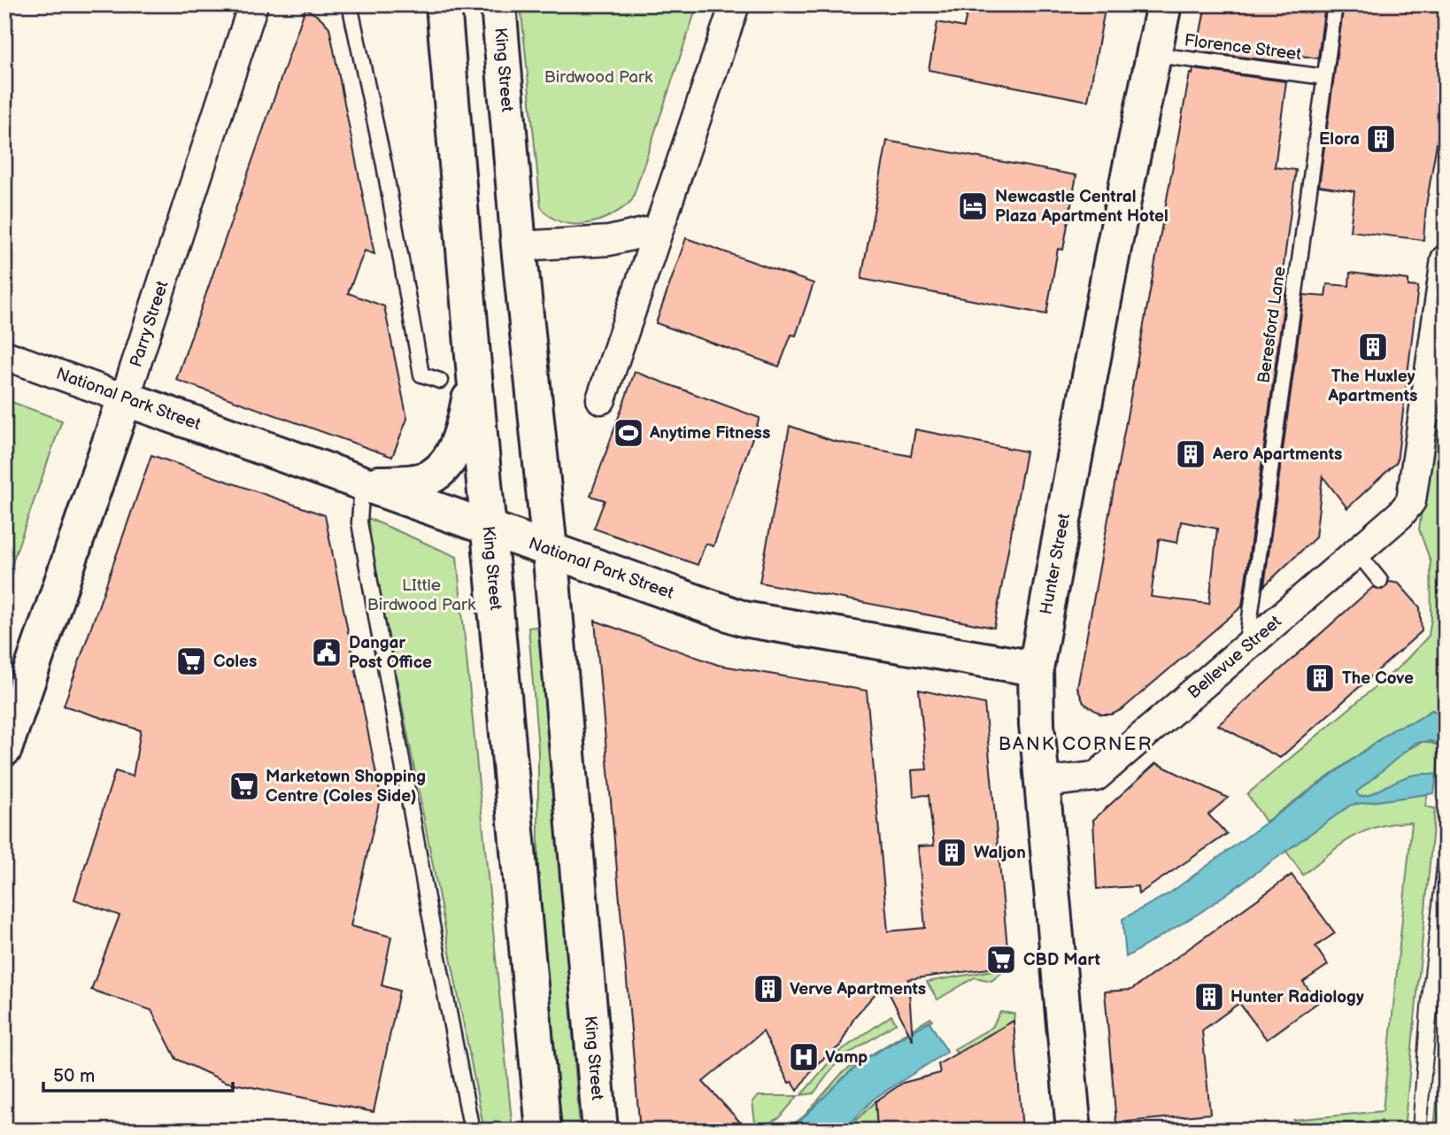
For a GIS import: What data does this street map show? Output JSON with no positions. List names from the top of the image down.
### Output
{
  "streets": {
    "main road": [
      "King Street",
      "Parry Street",
      "National Park Street",
      "Hunter Street"
    ],
    "street": ["Bellevue Street"],
    "lane": ["Florence Street", "Beresford Lane"]
  },
  "crossings": [
    ["Florence Street", "Beresford Lane"],
    ["Florence Street", "Hunter Street"],
    ["King Street", "National Park Street"],
    ["Parry Street", "National Park Street"],
    ["Beresford Lane", "Bellevue Street"],
    ["National Park Street", "Hunter Street"],
    ["Hunter Street", "Bellevue Street"]
  ],
  "districts": ["BANK CORNER"],
  "parks": ["Birdwood Park", "LIttle Birdwood Park"],
  "places": {
    "building": [
      "Elora",
      "The Huxley Apartments",
      "Aero Apartments",
      "The Cove",
      "Waljon",
      "Verve Apartments",
      "Hunter Radiology"
    ],
    "hotel": ["Newcastle Central Plaza Apartment Hotel"],
    "sports": ["Anytime Fitness"],
    "public building": ["Dangar Post Office"],
    "supermarket": ["Coles", "Marketown Shopping Centre (Coles Side)", "CBD Mart"],
    "hospital": ["Vamp"]
  },
  "scale_bar": "50 m"
}
